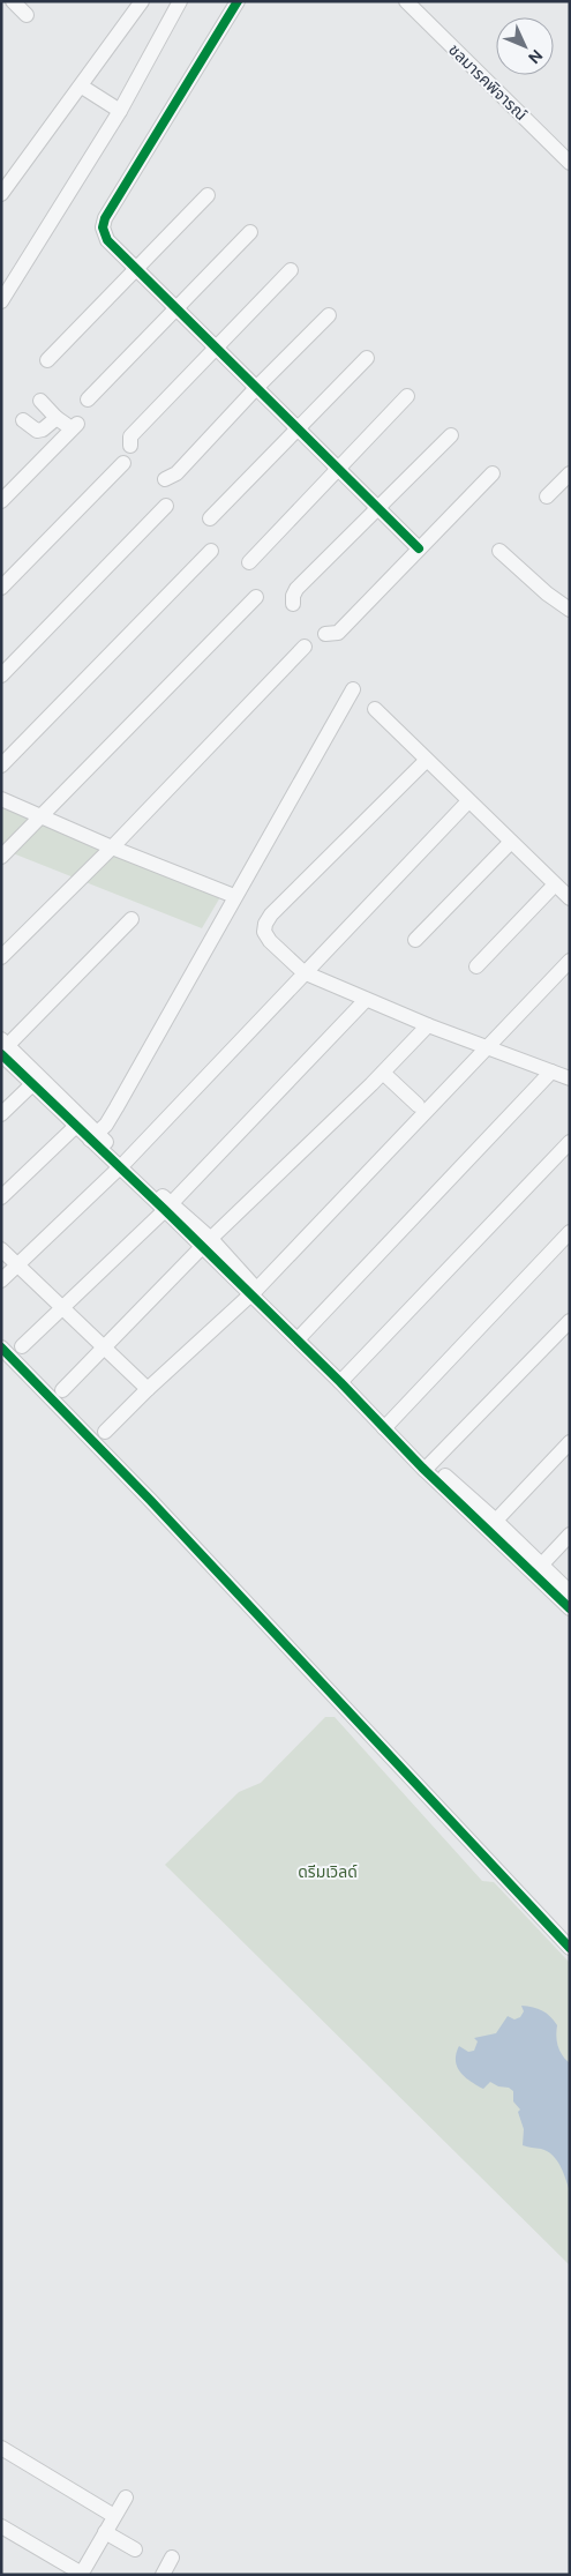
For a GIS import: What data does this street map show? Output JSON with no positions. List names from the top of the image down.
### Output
{
  "streets": {
    "street": ["ชลมารคพิจารณ์"]
  },
  "parks": ["ดรีมเวิลด์"],
  "north": "bottom right"
}
